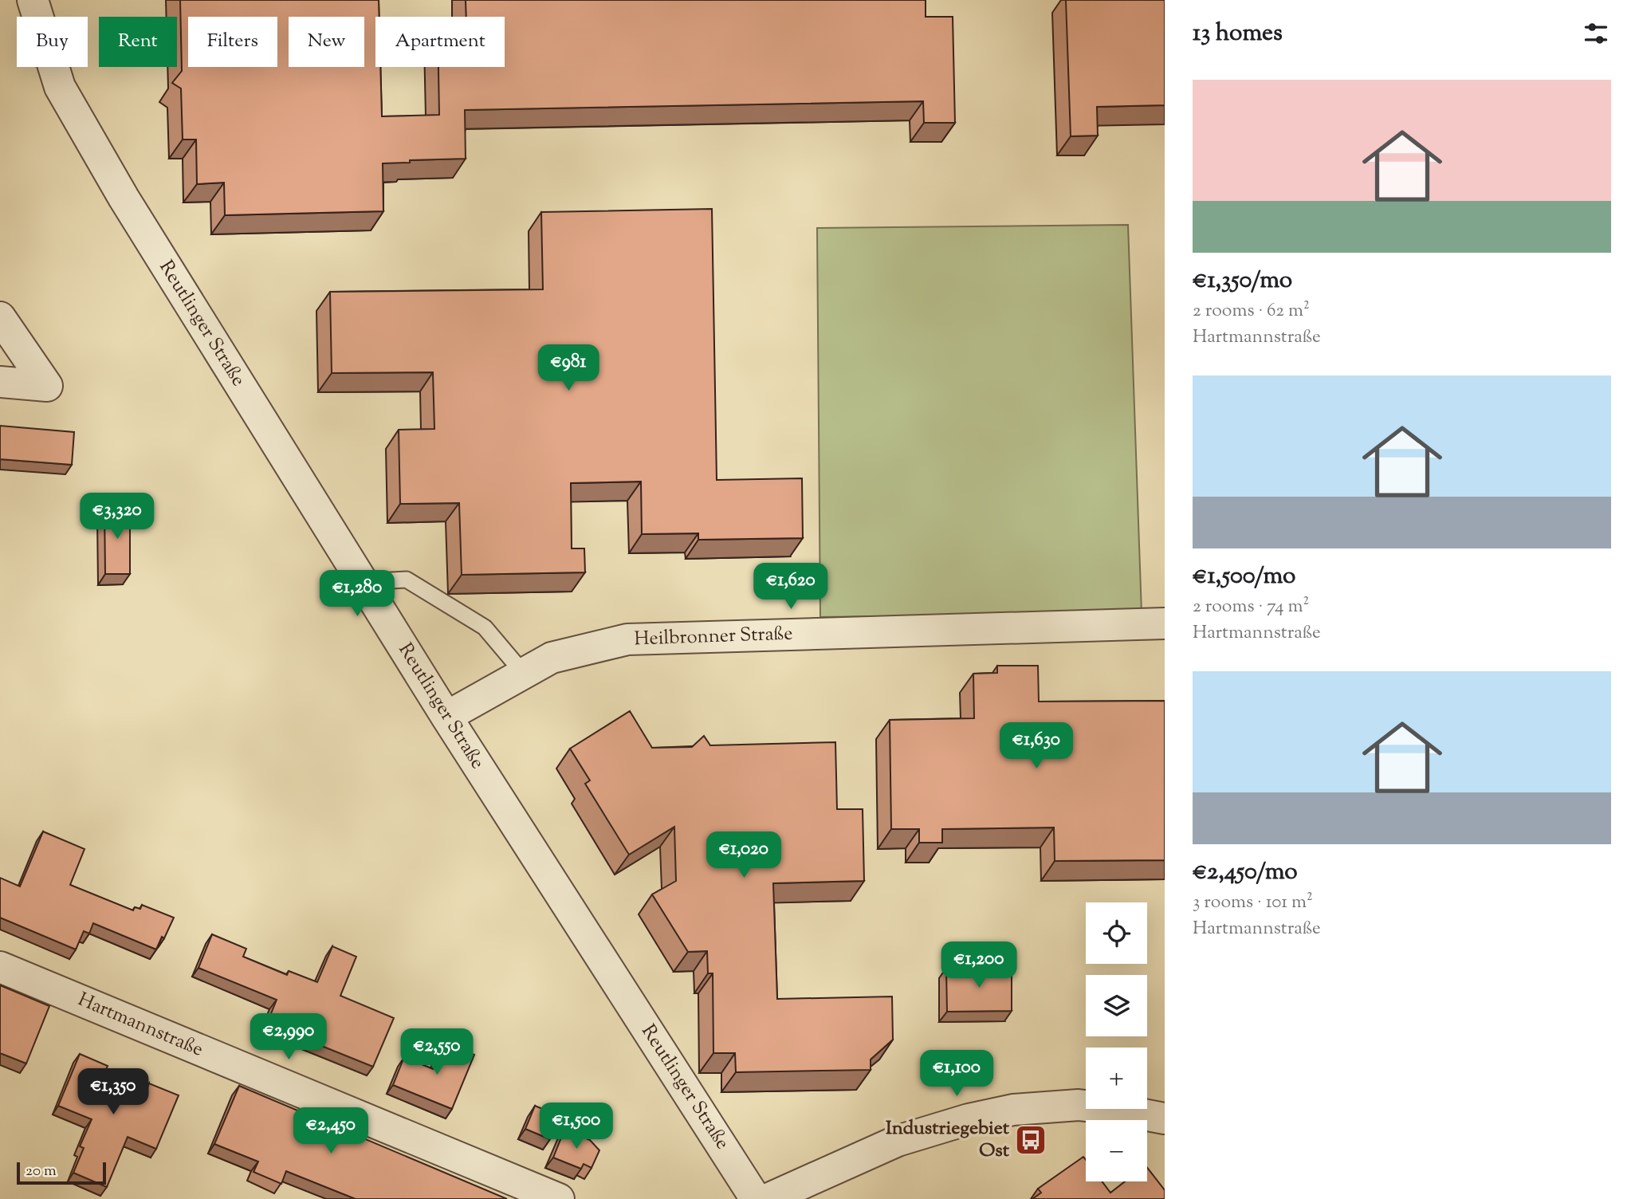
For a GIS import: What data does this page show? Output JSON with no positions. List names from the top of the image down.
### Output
{
  "streets": {
    "street": ["Reutlinger Straße", "Heilbronner Straße", "Hartmannstraße"]
  },
  "crossings": [
    ["Reutlinger Straße", "Heilbronner Straße"]
  ],
  "places": {
    "bus stop": ["Industriegebiet Ost"]
  },
  "scale_bar": "20 m",
  "page": {
    "heading": "13 homes",
    "chip": [
      "Buy",
      "Rent",
      "Filters",
      "New",
      "Apartment"
    ],
    "list": [
      {
        "name": "€1,350/mo",
        "note": "2 rooms · 62 m² · Hartmannstraße"
      },
      {
        "name": "€1,500/mo",
        "note": "2 rooms · 74 m² · Hartmannstraße"
      },
      {
        "name": "€2,450/mo",
        "note": "3 rooms · 101 m² · Hartmannstraße"
      }
    ],
    "price": [
      "€981",
      "€3,320",
      "€1,620",
      "€1,280",
      "€1,630",
      "€1,020",
      "€1,200",
      "€2,990",
      "€2,550",
      "€1,100",
      "€1,350",
      "€1,500",
      "€2,450"
    ],
    "map_buttons": ["+", "−"],
    "scale": "20 m"
  }
}
